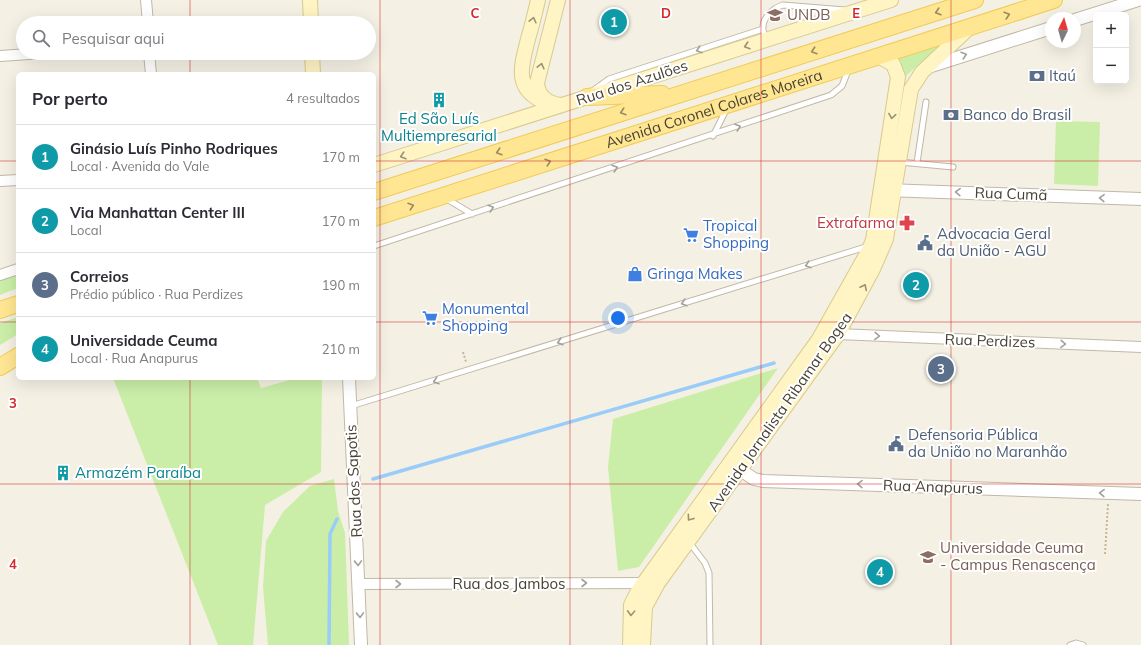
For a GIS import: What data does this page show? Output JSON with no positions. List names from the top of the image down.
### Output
{
  "streets": {
    "main road": ["Rua dos Azulões", "Avenida Coronel Colares Moreira", "Avenida Jornalista Ribamar Bogea"],
    "street": [
      "Rua Cumã",
      "Rua Perdizes",
      "Rua dos Sapotis",
      "Rua Anapurus",
      "Rua dos Jambos"
    ]
  },
  "crossings": [
    ["Avenida Coronel Colares Moreira", "Avenida Jornalista Ribamar Bogea"],
    ["Rua Cumã", "Avenida Jornalista Ribamar Bogea"],
    ["Rua Perdizes", "Avenida Jornalista Ribamar Bogea"],
    ["Avenida Jornalista Ribamar Bogea", "Rua Anapurus"],
    ["Avenida Jornalista Ribamar Bogea", "Rua dos Jambos"],
    ["Rua dos Sapotis", "Rua dos Jambos"]
  ],
  "one_way": [
    "Rua dos Azulões",
    "Rua Cumã",
    "Rua Perdizes",
    "Rua dos Sapotis",
    "Rua Anapurus",
    "Rua dos Jambos"
  ],
  "places": {
    "school or university": ["UNDB", "Universidade Ceuma - Campus Renascença"],
    "bank": ["Itaú", "Banco do Brasil"],
    "building": ["Ed São Luís Multiempresarial", "Armazém Paraíba"],
    "pharmacy": ["Extrafarma"],
    "supermarket": ["Tropical Shopping", "Monumental Shopping"],
    "public building": ["Advocacia Geral da União - AGU", "Defensoria Pública da União no Maranhão"],
    "shop": ["Gringa Makes"]
  },
  "north": "top",
  "page": {
    "pins": [
      "1",
      "2",
      "3",
      "4"
    ],
    "map_buttons": ["+", "−"],
    "search": "Pesquisar aqui",
    "heading": ["Por perto", "4 resultados"],
    "list": [
      {
        "mark": "1",
        "name": "Ginásio Luís Pinho Rodriques",
        "note": "Local · Avenida do Vale",
        "value": "170 m"
      },
      {
        "mark": "2",
        "name": "Via Manhattan Center III",
        "note": "Local",
        "value": "170 m"
      },
      {
        "mark": "3",
        "name": "Correios",
        "note": "Prédio público · Rua Perdizes",
        "value": "190 m"
      },
      {
        "mark": "4",
        "name": "Universidade Ceuma",
        "note": "Local · Rua Anapurus",
        "value": "210 m"
      }
    ]
  },
  "grid": {
    "columns": ["C", "D", "E"],
    "rows": ["3", "4"]
  }
}
